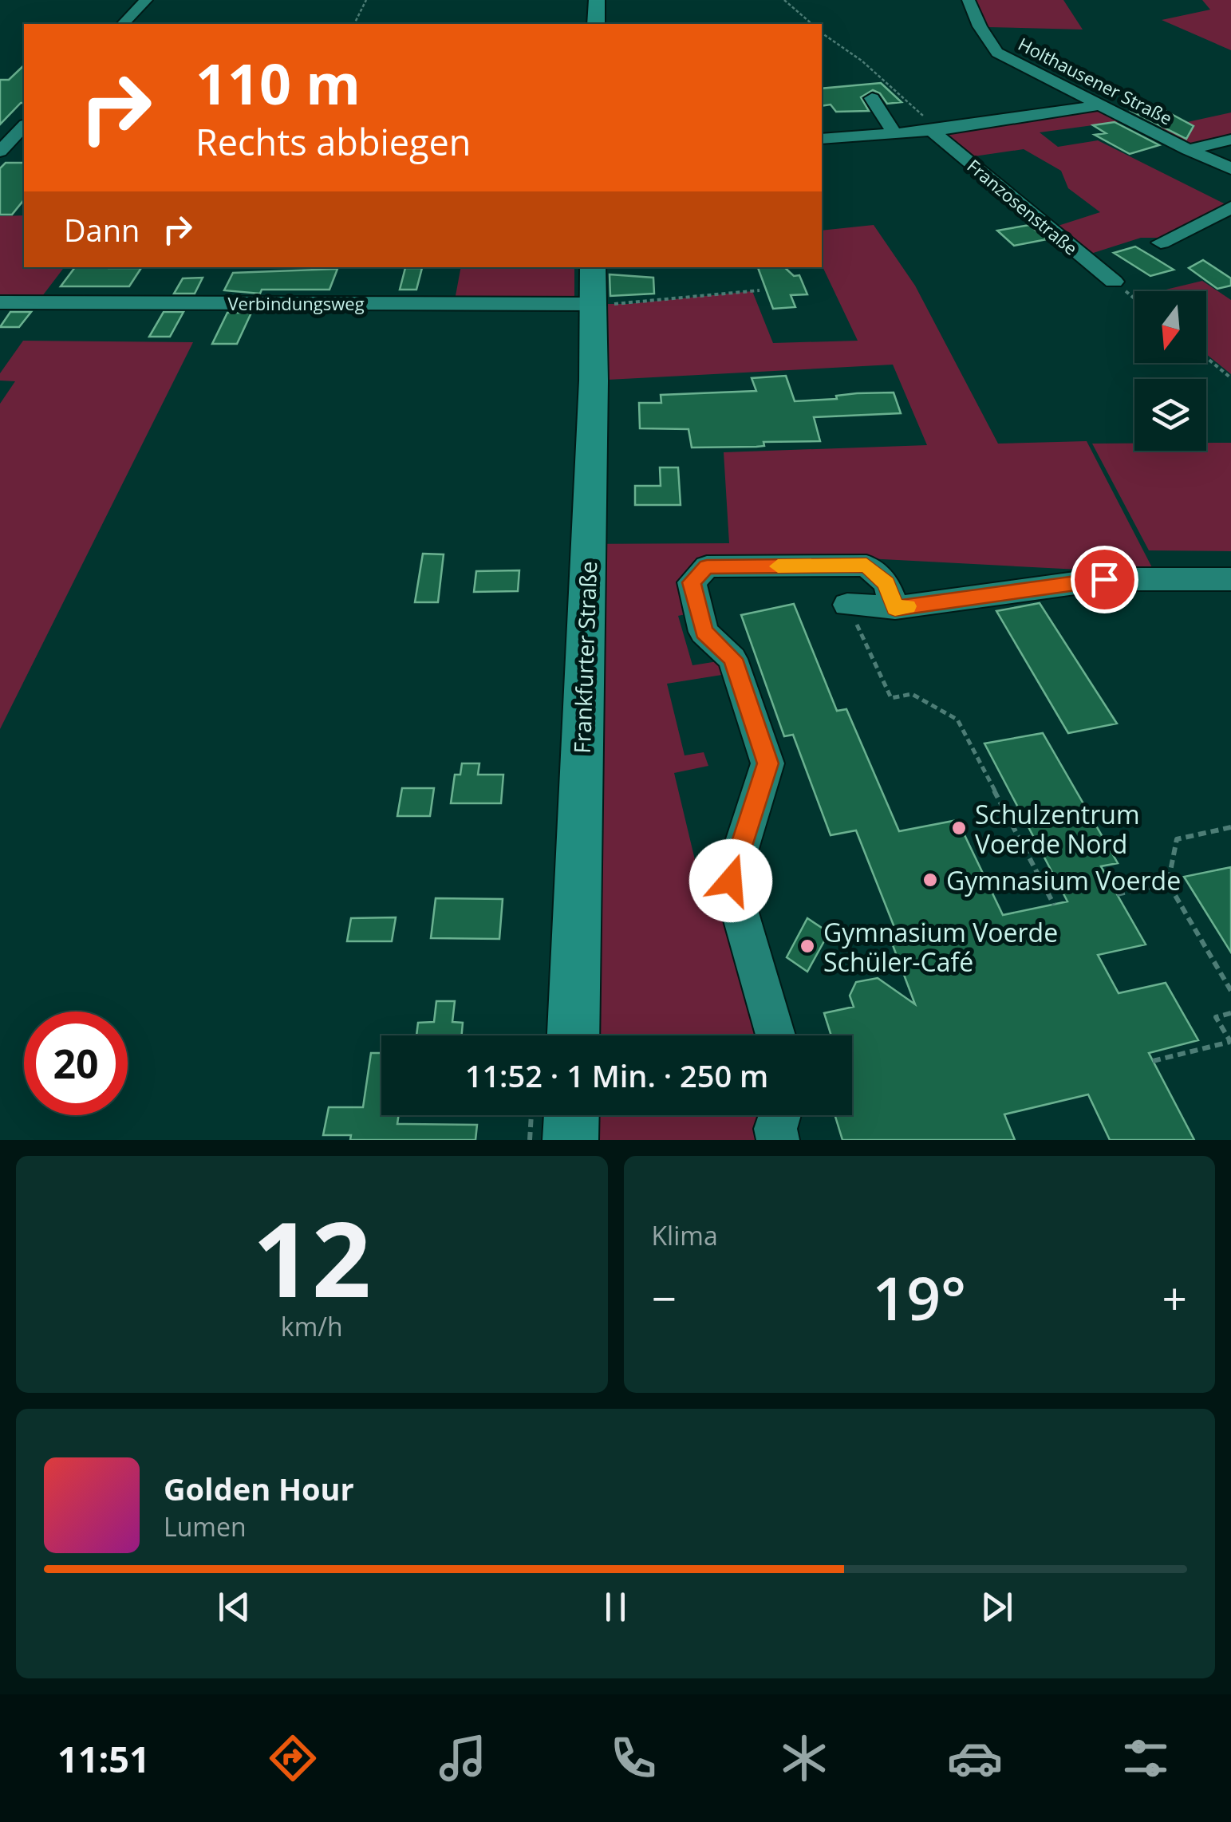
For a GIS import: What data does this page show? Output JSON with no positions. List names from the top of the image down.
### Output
{
  "streets": {
    "main road": ["Frankfurter Straße"],
    "street": ["Holthausener Straße", "Franzosenstraße", "Verbindungsweg"]
  },
  "crossings": [
    ["Holthausener Straße", "Franzosenstraße"],
    ["Verbindungsweg", "Frankfurter Straße"]
  ],
  "places": ["Schulzentrum Voerde Nord", "Gymnasium Voerde", "Gymnasium Voerde Schüler-Café"],
  "north": "bottom",
  "page": {
    "turn": ["110 m", "Rechts abbiegen"],
    "then": "Dann",
    "limit": "20",
    "trip": "11:52 · 1 Min. · 250 m",
    "tile": [
      ["12", "km/h"],
      "Klima"
    ],
    "heat": ["−", "19°", "+"],
    "song": ["Golden Hour", "Lumen"],
    "tabs": "11:51"
  }
}
